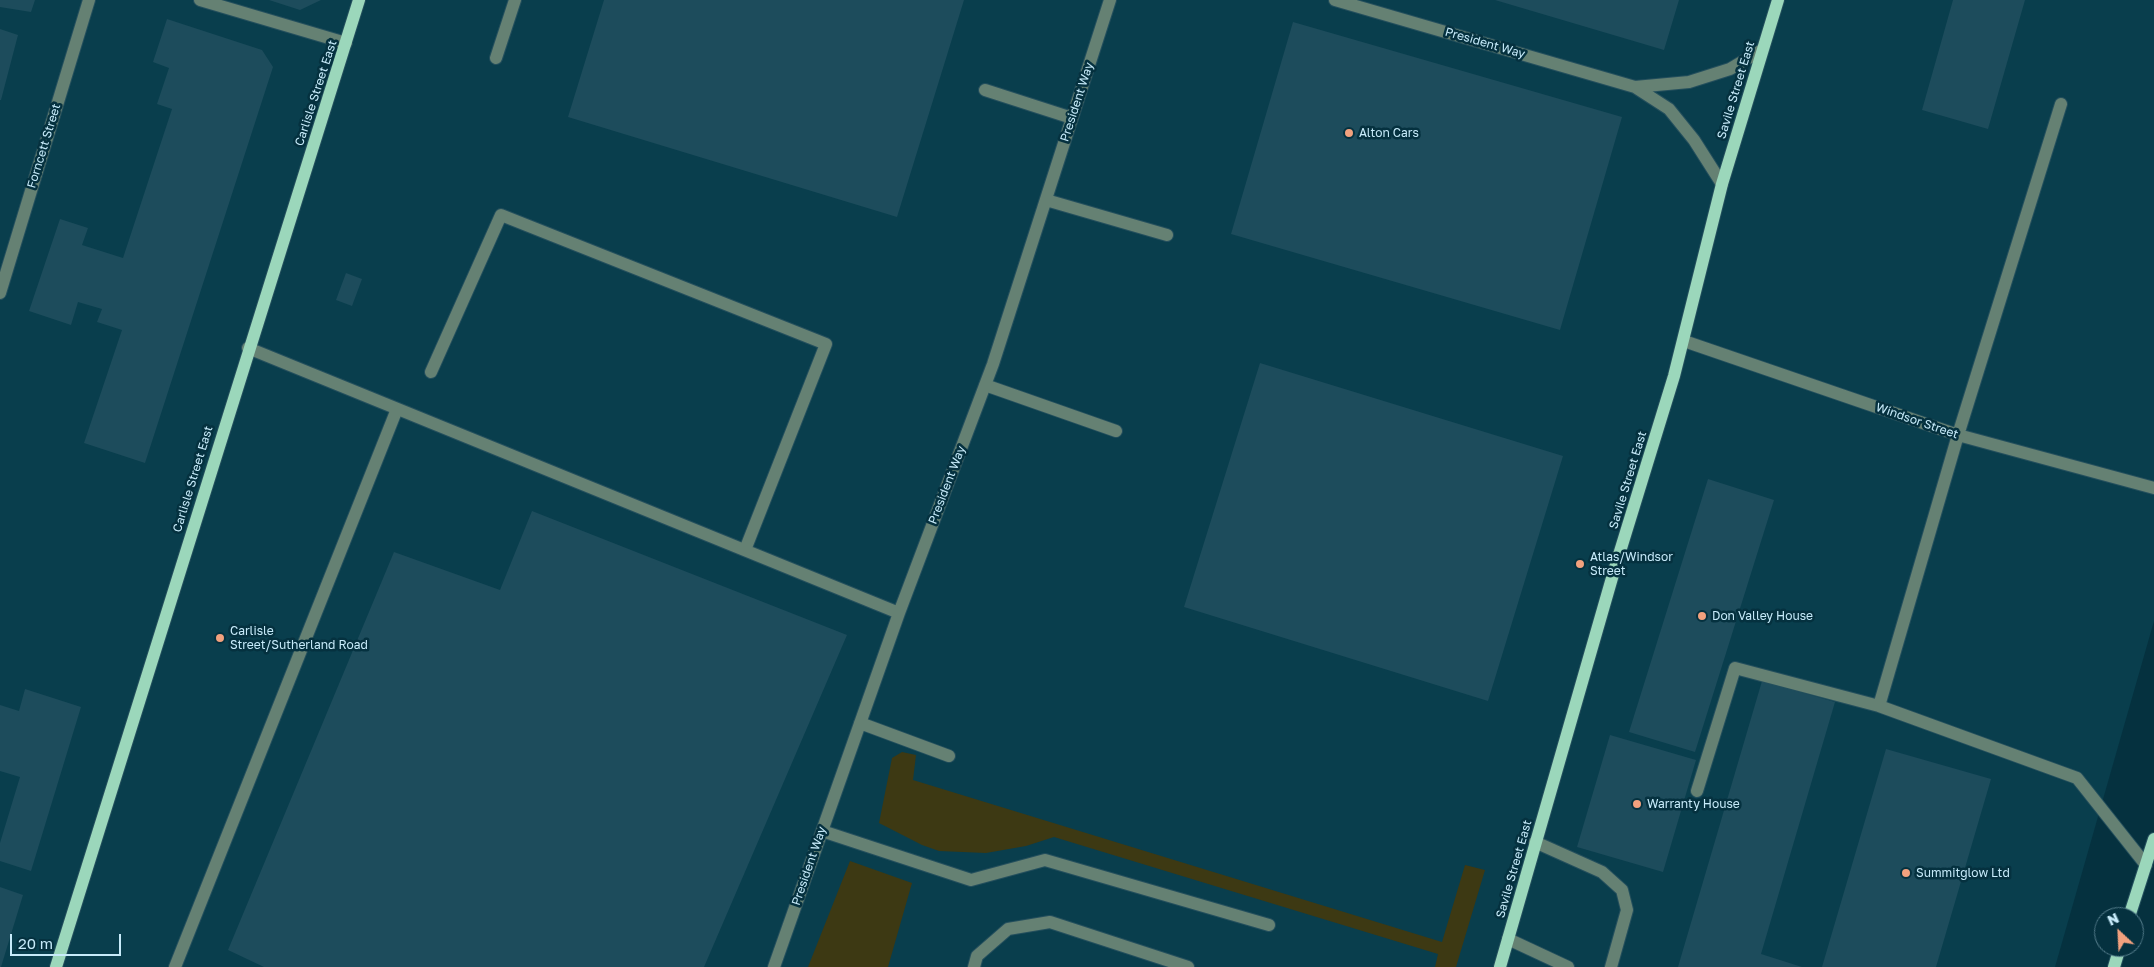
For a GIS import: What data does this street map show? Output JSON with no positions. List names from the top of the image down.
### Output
{
  "streets": {
    "main road": ["Savile Street East", "Carlisle Street East"],
    "street": ["President Way", "Forncett Street", "Windsor Street"]
  },
  "crossings": [
    ["President Way", "Savile Street East"],
    ["Savile Street East", "Windsor Street"]
  ],
  "places": [
    "Alton Cars",
    "Atlas/Windsor Street",
    "Don Valley House",
    "Carlisle Street/Sutherland Road",
    "Warranty House",
    "Summitglow Ltd"
  ],
  "scale_bar": "20 m",
  "north": "top left"
}
